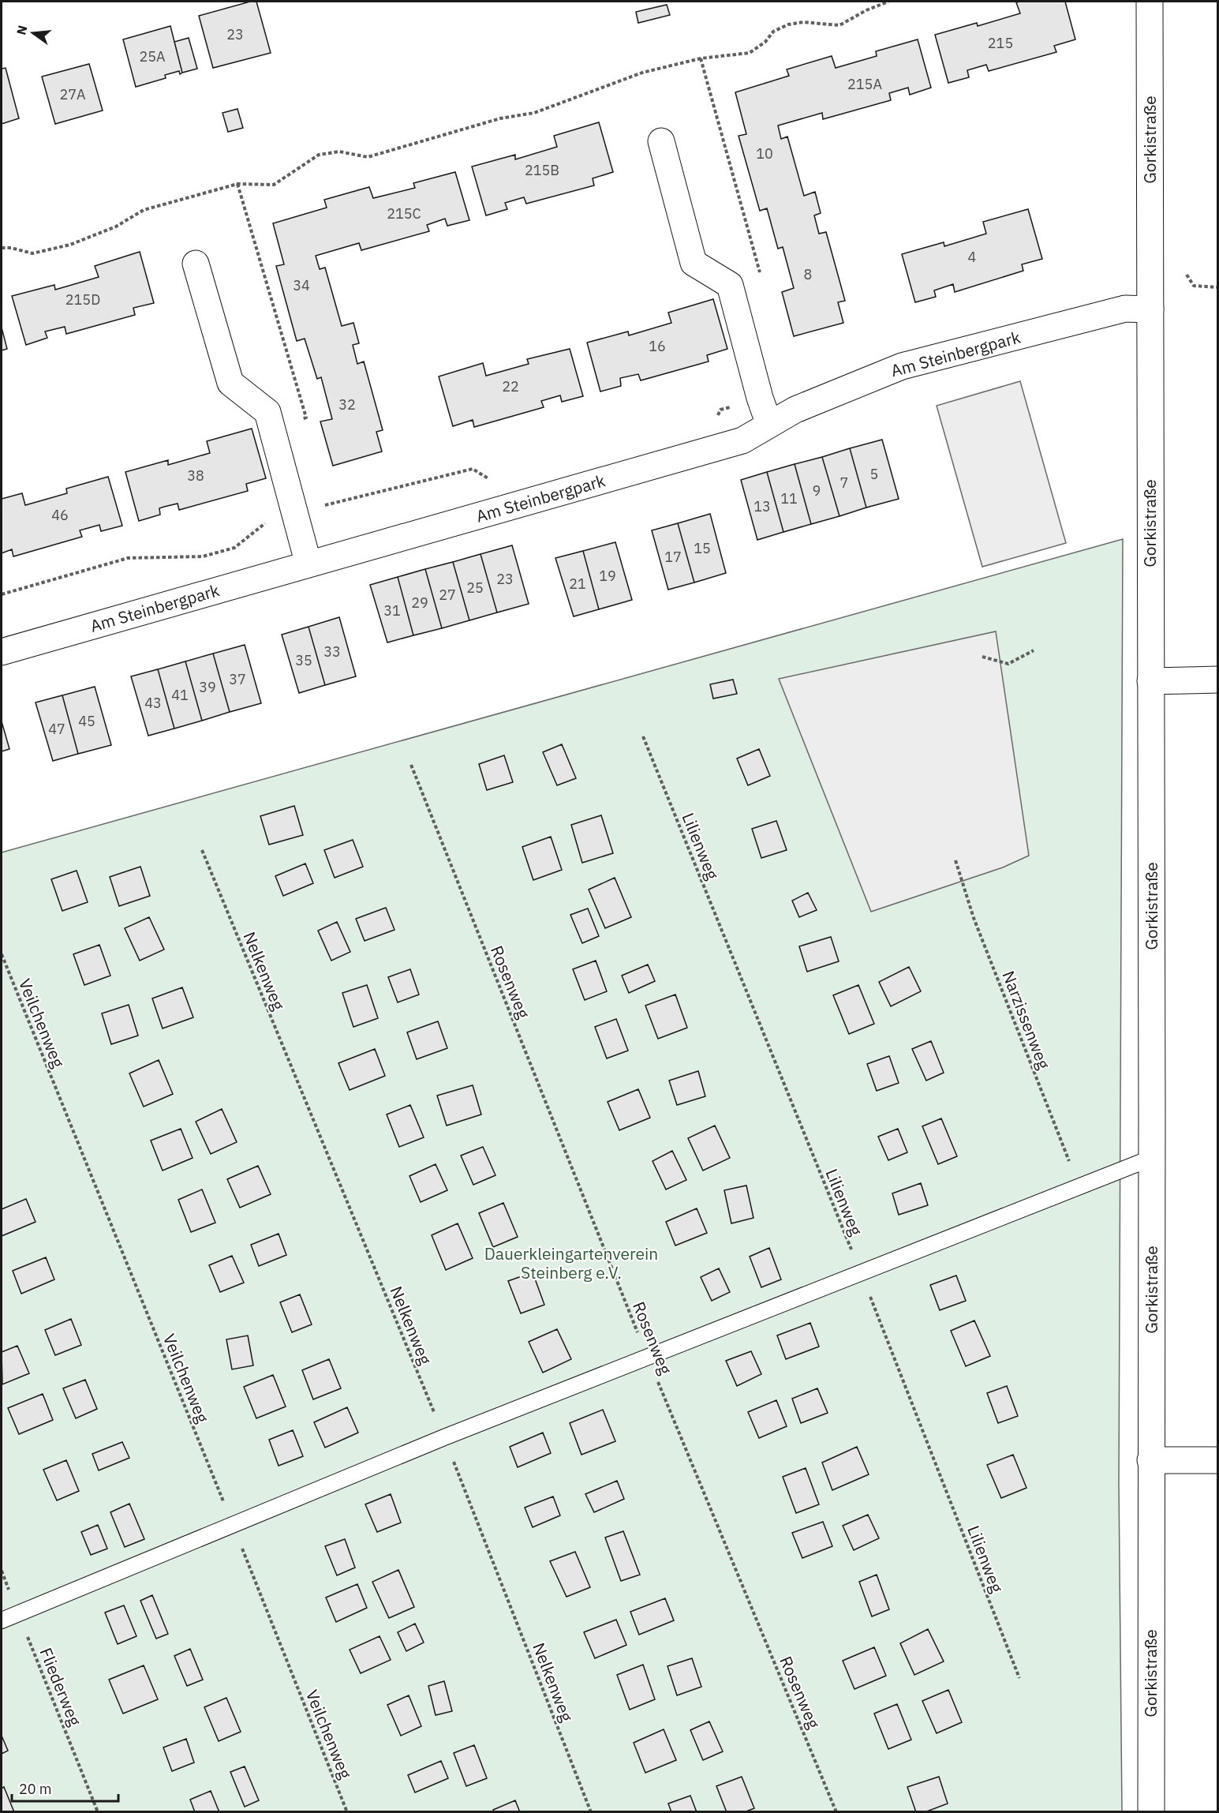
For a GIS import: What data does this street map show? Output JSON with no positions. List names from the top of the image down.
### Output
{
  "streets": {
    "street": ["Gorkistraße", "Am Steinbergpark"],
    "path": [
      "Lilienweg",
      "Nelkenweg",
      "Rosenweg",
      "Narzissenweg",
      "Veilchenweg",
      "Fliederweg"
    ]
  },
  "crossings": [
    ["Gorkistraße", "Am Steinbergpark"]
  ],
  "parks": ["Dauerkleingartenverein Steinberg e.V."],
  "house_numbers": [
    "23",
    "215",
    "25A",
    "215A",
    "27A",
    "10",
    "215B",
    "215C",
    "4",
    "8",
    "34",
    "215D",
    "16",
    "22",
    "32",
    "5",
    "38",
    "7",
    "9",
    "11",
    "13",
    "46",
    "15",
    "17",
    "19",
    "23",
    "21",
    "25",
    "27",
    "29",
    "31",
    "33",
    "35",
    "37",
    "39",
    "41",
    "43",
    "45",
    "47"
  ],
  "scale_bar": "20 m",
  "north": "left"
}
